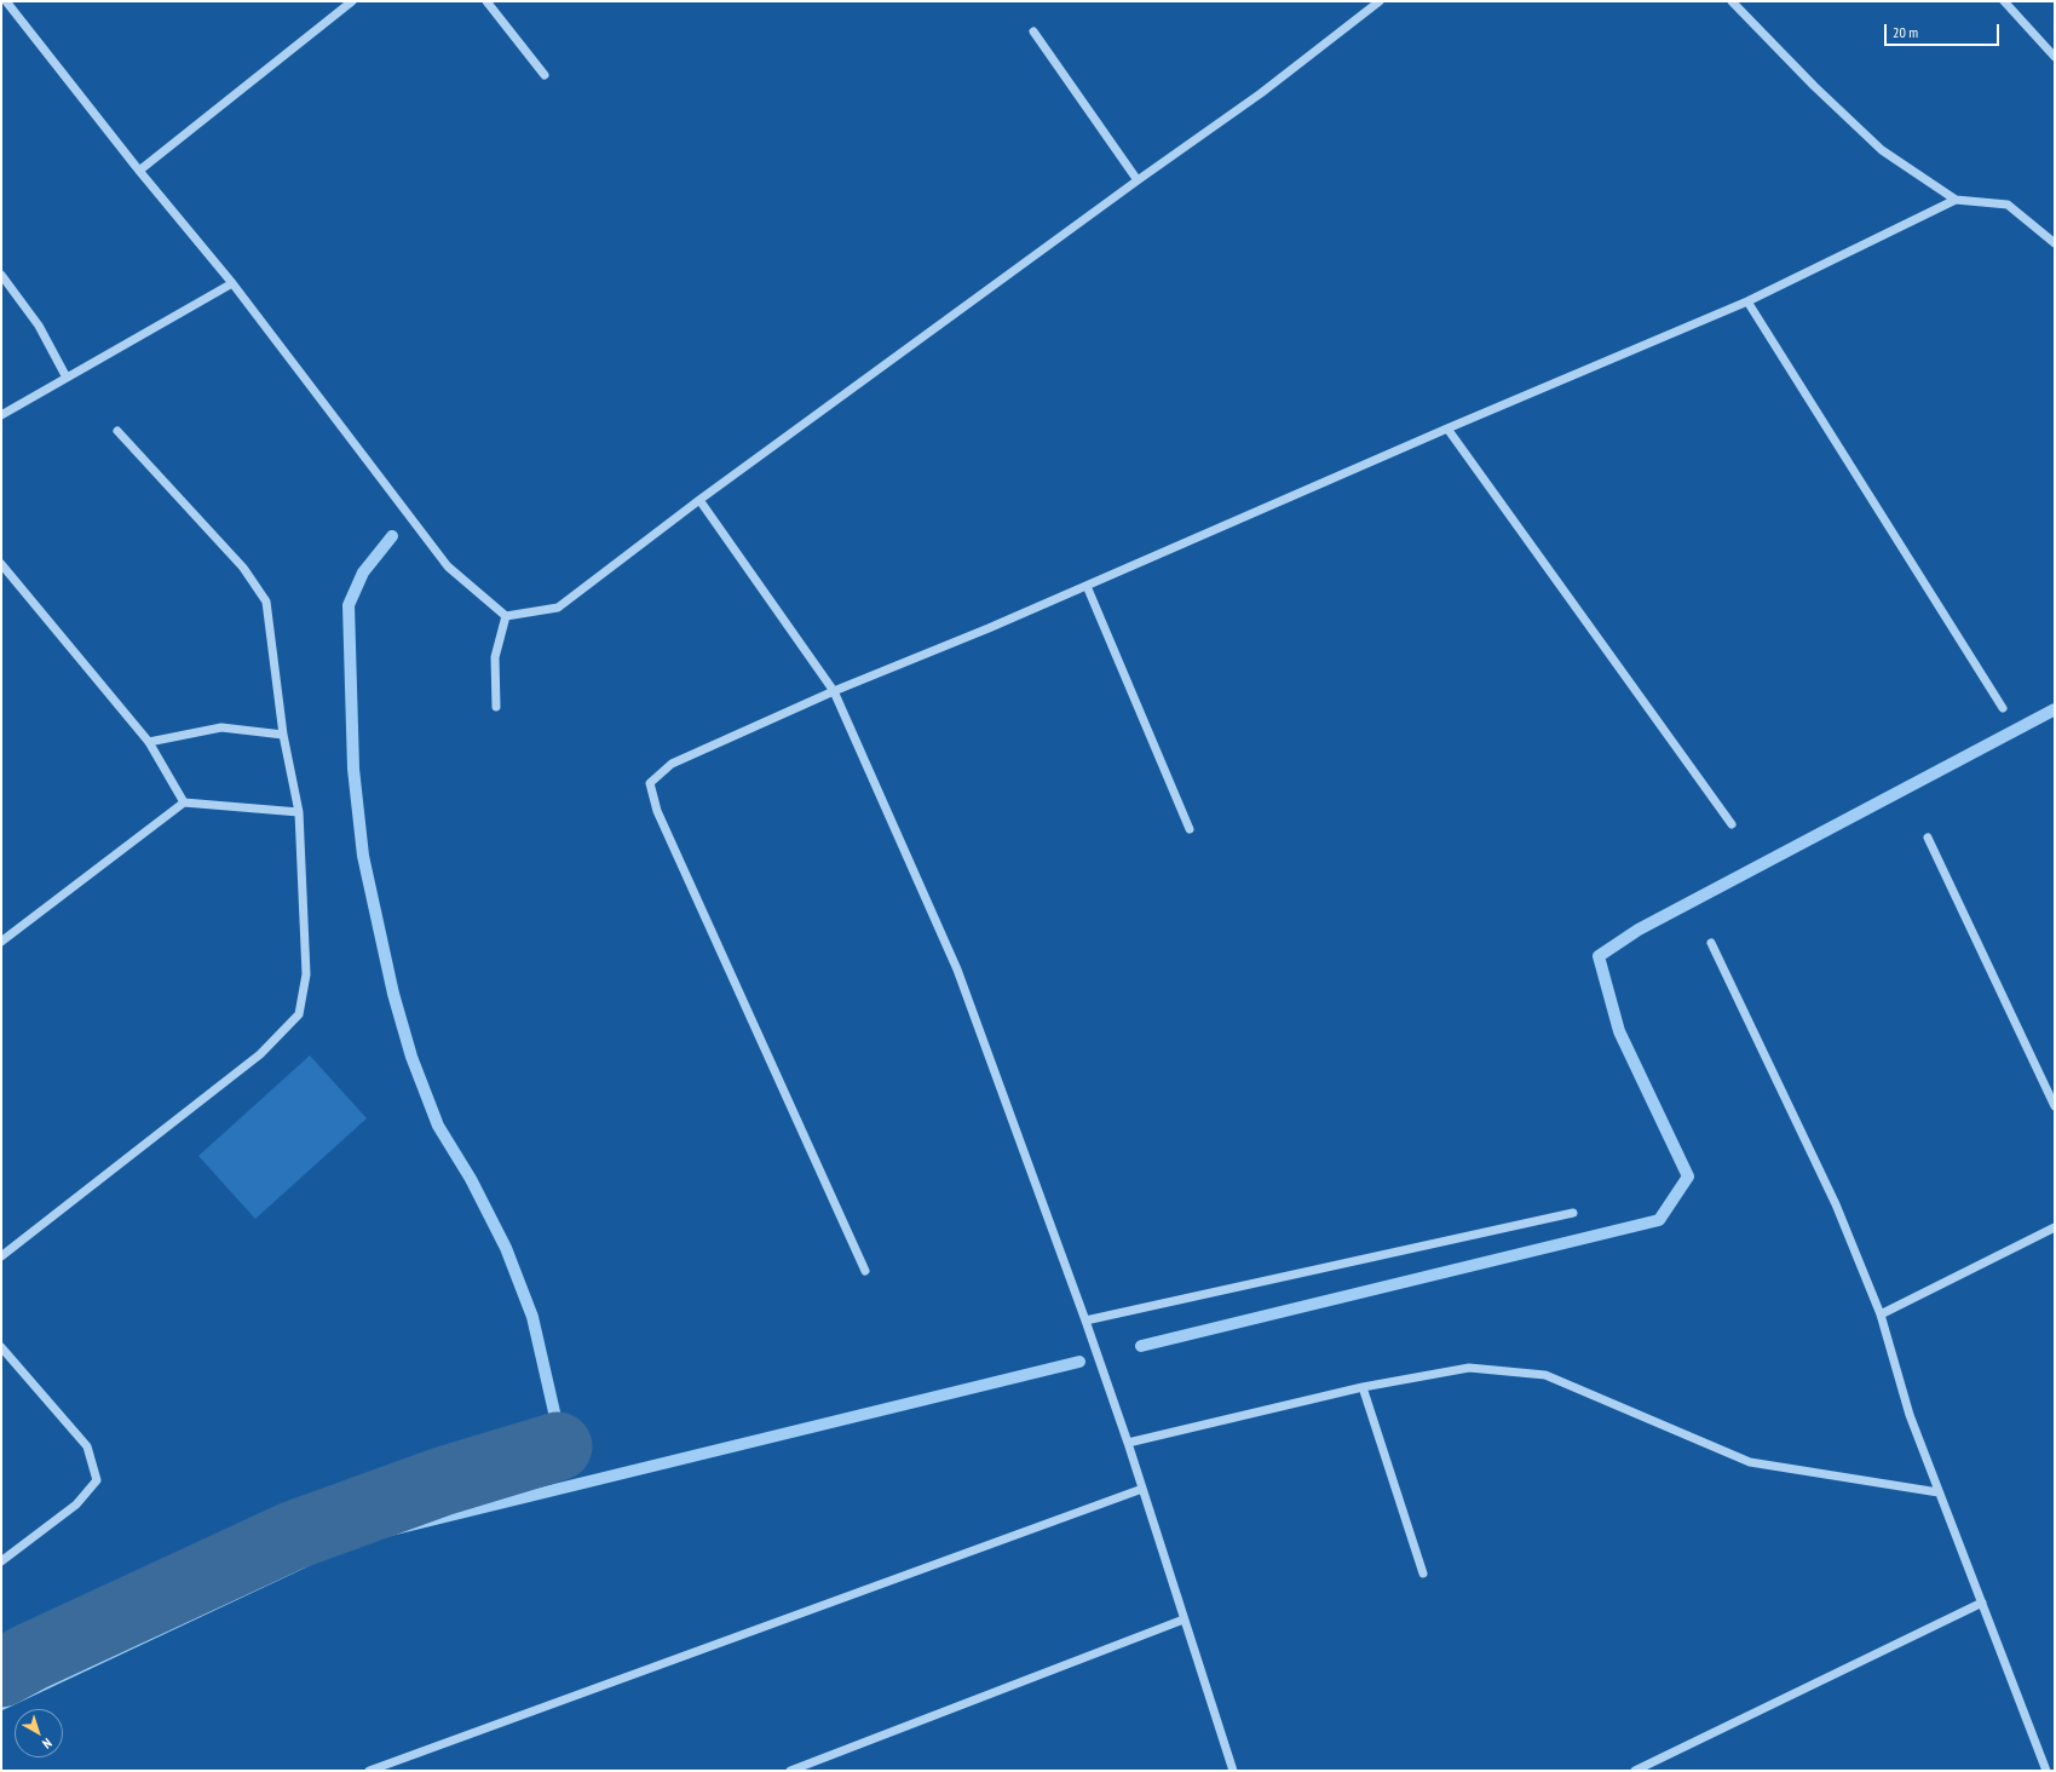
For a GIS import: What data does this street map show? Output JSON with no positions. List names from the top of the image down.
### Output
{
  "scale_bar": "20 m",
  "north": "bottom right"
}
